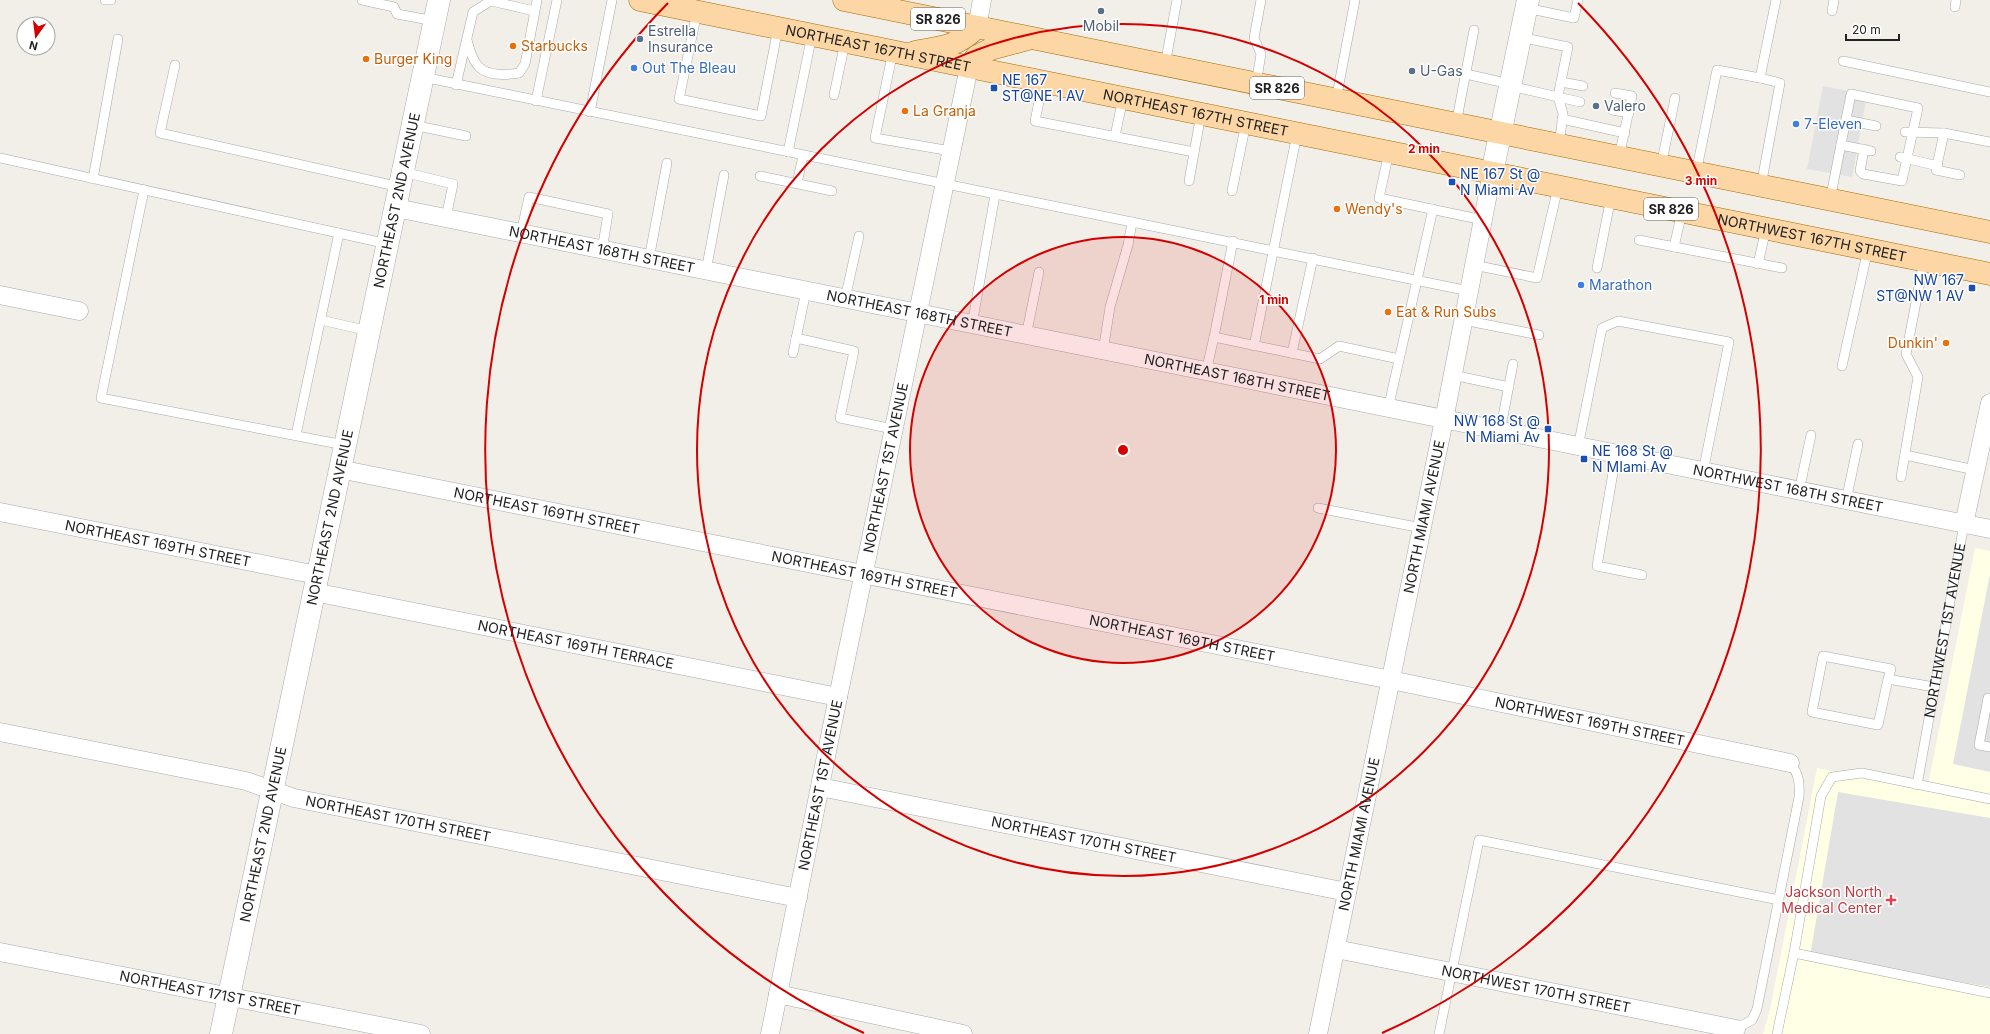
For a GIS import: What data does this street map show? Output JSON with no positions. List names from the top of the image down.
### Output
{
  "streets": {
    "main road": ["SR 826", "NORTHEAST 167TH STREET", "NORTHWEST 167TH STREET"],
    "street": [
      "NORTHEAST 2ND AVENUE",
      "NORTHEAST 168TH STREET",
      "NORTHEAST 1ST AVENUE",
      "NORTHWEST 168TH STREET",
      "NORTHEAST 169TH STREET",
      "NORTH MIAMI AVENUE",
      "NORTHWEST 1ST AVENUE",
      "NORTHEAST 169TH TERRACE",
      "NORTHWEST 169TH STREET",
      "NORTHEAST 170TH STREET",
      "NORTHWEST 170TH STREET",
      "NORTHEAST 171ST STREET"
    ]
  },
  "crossings": [
    ["SR 826", "NORTH MIAMI AVENUE"],
    ["NORTHEAST 167TH STREET", "NORTHWEST 167TH STREET"],
    ["NORTHEAST 167TH STREET", "NORTHEAST 1ST AVENUE"],
    ["NORTHEAST 167TH STREET", "NORTH MIAMI AVENUE"],
    ["NORTHEAST 2ND AVENUE", "NORTHEAST 168TH STREET"],
    ["NORTHEAST 2ND AVENUE", "NORTHEAST 169TH STREET"],
    ["NORTHEAST 2ND AVENUE", "NORTHEAST 169TH TERRACE"],
    ["NORTHEAST 2ND AVENUE", "NORTHEAST 170TH STREET"],
    ["NORTHEAST 2ND AVENUE", "NORTHEAST 171ST STREET"],
    ["NORTHWEST 167TH STREET", "NORTH MIAMI AVENUE"],
    ["NORTHEAST 168TH STREET", "NORTHEAST 1ST AVENUE"],
    ["NORTHEAST 168TH STREET", "NORTHWEST 168TH STREET"],
    ["NORTHEAST 168TH STREET", "NORTH MIAMI AVENUE"],
    ["NORTHEAST 1ST AVENUE", "NORTHEAST 169TH STREET"],
    ["NORTHEAST 1ST AVENUE", "NORTHEAST 169TH TERRACE"],
    ["NORTHEAST 1ST AVENUE", "NORTHEAST 170TH STREET"],
    ["NORTHWEST 168TH STREET", "NORTH MIAMI AVENUE"],
    ["NORTHWEST 168TH STREET", "NORTHWEST 1ST AVENUE"],
    ["NORTHEAST 169TH STREET", "NORTH MIAMI AVENUE"],
    ["NORTHEAST 169TH STREET", "NORTHEAST 169TH TERRACE"],
    ["NORTHEAST 169TH STREET", "NORTHWEST 169TH STREET"],
    ["NORTH MIAMI AVENUE", "NORTHWEST 169TH STREET"],
    ["NORTH MIAMI AVENUE", "NORTHEAST 170TH STREET"],
    ["NORTH MIAMI AVENUE", "NORTHWEST 170TH STREET"]
  ],
  "places": {
    "other": [
      "Mobil",
      "Estrella Insurance",
      "Starbucks",
      "Burger King",
      "Out The Bleau",
      "U-Gas",
      "Valero",
      "La Granja",
      "7-Eleven",
      "Wendy's",
      "Marathon",
      "Eat & Run Subs",
      "Dunkin'"
    ],
    "transit": [
      "NE 167 ST@NE 1 AV",
      "NE 167 St @ N Miami Av",
      "NW 167 ST@NW 1 AV",
      "NW 168 St @ N Miami Av",
      "NE 168 St @ N MIami Av"
    ],
    "health": ["Jackson North Medical Center"]
  },
  "scale_bar": "20 m",
  "north": "bottom",
  "rings": ["2 min", "3 min", "1 min"]
}
